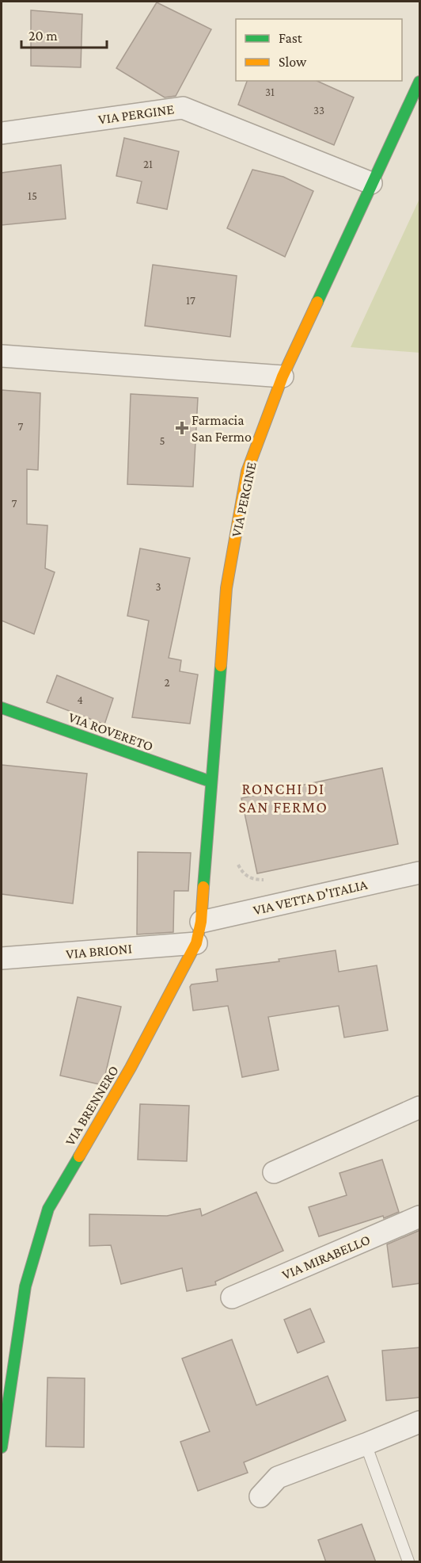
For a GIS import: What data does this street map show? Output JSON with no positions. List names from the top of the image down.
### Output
{
  "streets": {
    "street": [
      "VIA PERGINE",
      "VIA ROVERETO",
      "VIA VETTA D'ITALIA",
      "VIA BRIONI",
      "VIA BRENNERO",
      "VIA MIRABELLO"
    ]
  },
  "crossings": [
    ["VIA PERGINE", "VIA ROVERETO"],
    ["VIA PERGINE", "VIA BRENNERO"],
    ["VIA ROVERETO", "VIA BRENNERO"],
    ["VIA VETTA D'ITALIA", "VIA BRENNERO"],
    ["VIA BRIONI", "VIA BRENNERO"]
  ],
  "districts": ["RONCHI DI SAN FERMO"],
  "places": {
    "health": ["Farmacia San Fermo"]
  },
  "house_numbers": [
    "31",
    "33",
    "21",
    "15",
    "17",
    "7",
    "5",
    "7",
    "3",
    "2",
    "4"
  ],
  "legend": ["Fast", "Slow"],
  "scale_bar": "20 m"
}
